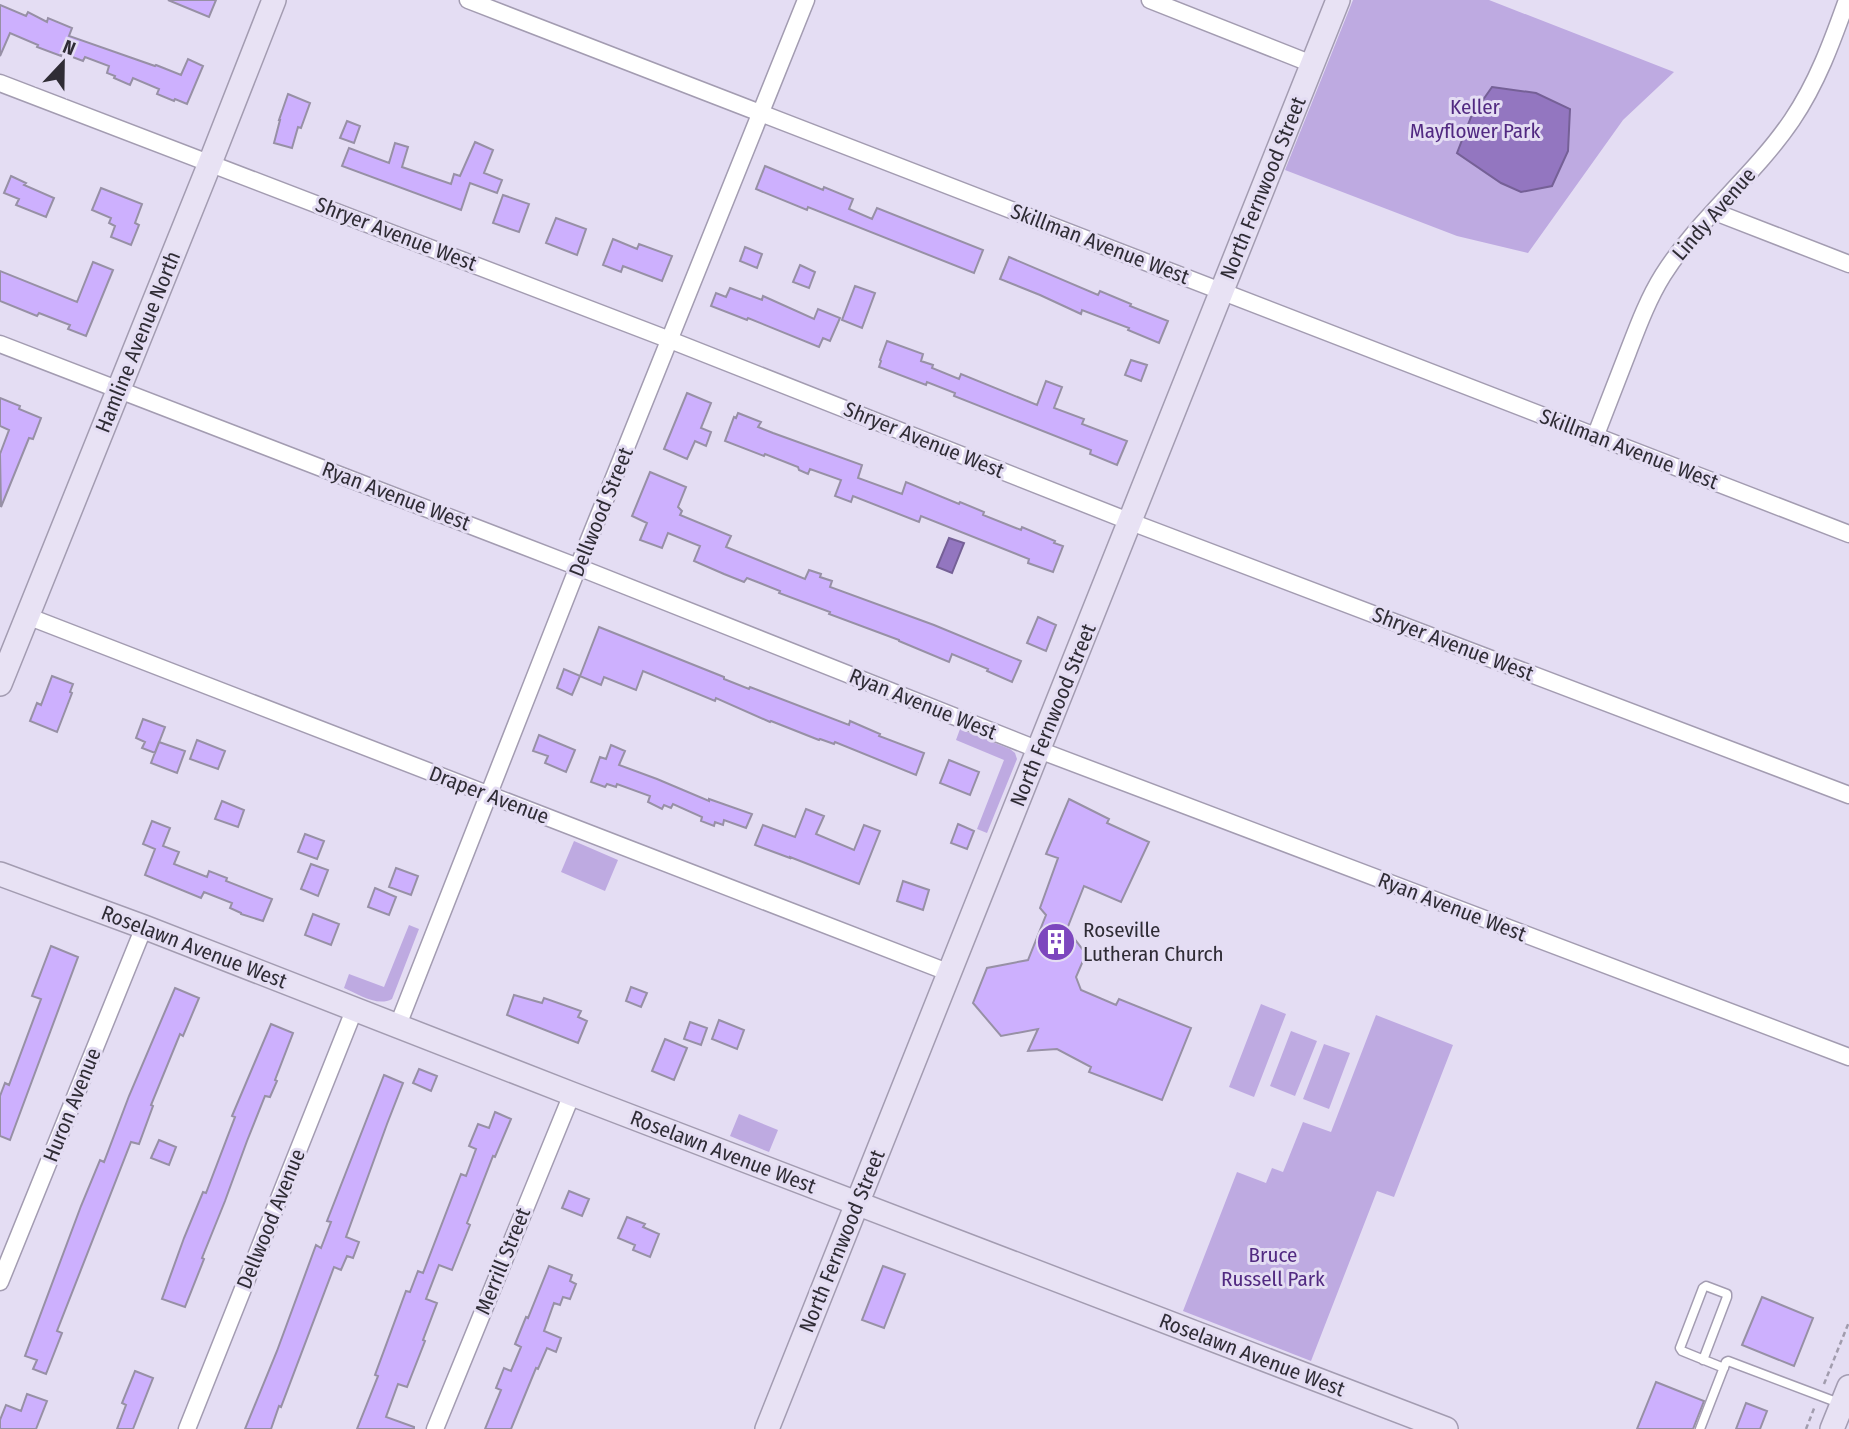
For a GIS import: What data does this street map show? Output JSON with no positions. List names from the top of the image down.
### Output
{
  "streets": {
    "street": [
      "North Fernwood Street",
      "Lindy Avenue",
      "Shryer Avenue West",
      "Skillman Avenue West",
      "Hamline Avenue North",
      "Ryan Avenue West",
      "Dellwood Street",
      "Draper Avenue",
      "Roselawn Avenue West",
      "Huron Avenue",
      "Dellwood Avenue",
      "Merrill Street"
    ]
  },
  "crossings": [
    ["North Fernwood Street", "Shryer Avenue West"],
    ["North Fernwood Street", "Skillman Avenue West"],
    ["North Fernwood Street", "Ryan Avenue West"],
    ["North Fernwood Street", "Draper Avenue"],
    ["North Fernwood Street", "Roselawn Avenue West"],
    ["Lindy Avenue", "Skillman Avenue West"],
    ["Shryer Avenue West", "Hamline Avenue North"],
    ["Shryer Avenue West", "Dellwood Street"],
    ["Skillman Avenue West", "Dellwood Street"],
    ["Hamline Avenue North", "Ryan Avenue West"],
    ["Hamline Avenue North", "Draper Avenue"],
    ["Ryan Avenue West", "Dellwood Street"],
    ["Dellwood Street", "Draper Avenue"],
    ["Dellwood Street", "Roselawn Avenue West"],
    ["Roselawn Avenue West", "Huron Avenue"],
    ["Roselawn Avenue West", "Dellwood Avenue"],
    ["Roselawn Avenue West", "Merrill Street"]
  ],
  "parks": ["Keller Mayflower Park", "Bruce Russell Park"],
  "places": {
    "building": ["Roseville Lutheran Church"]
  },
  "north": "top"
}
